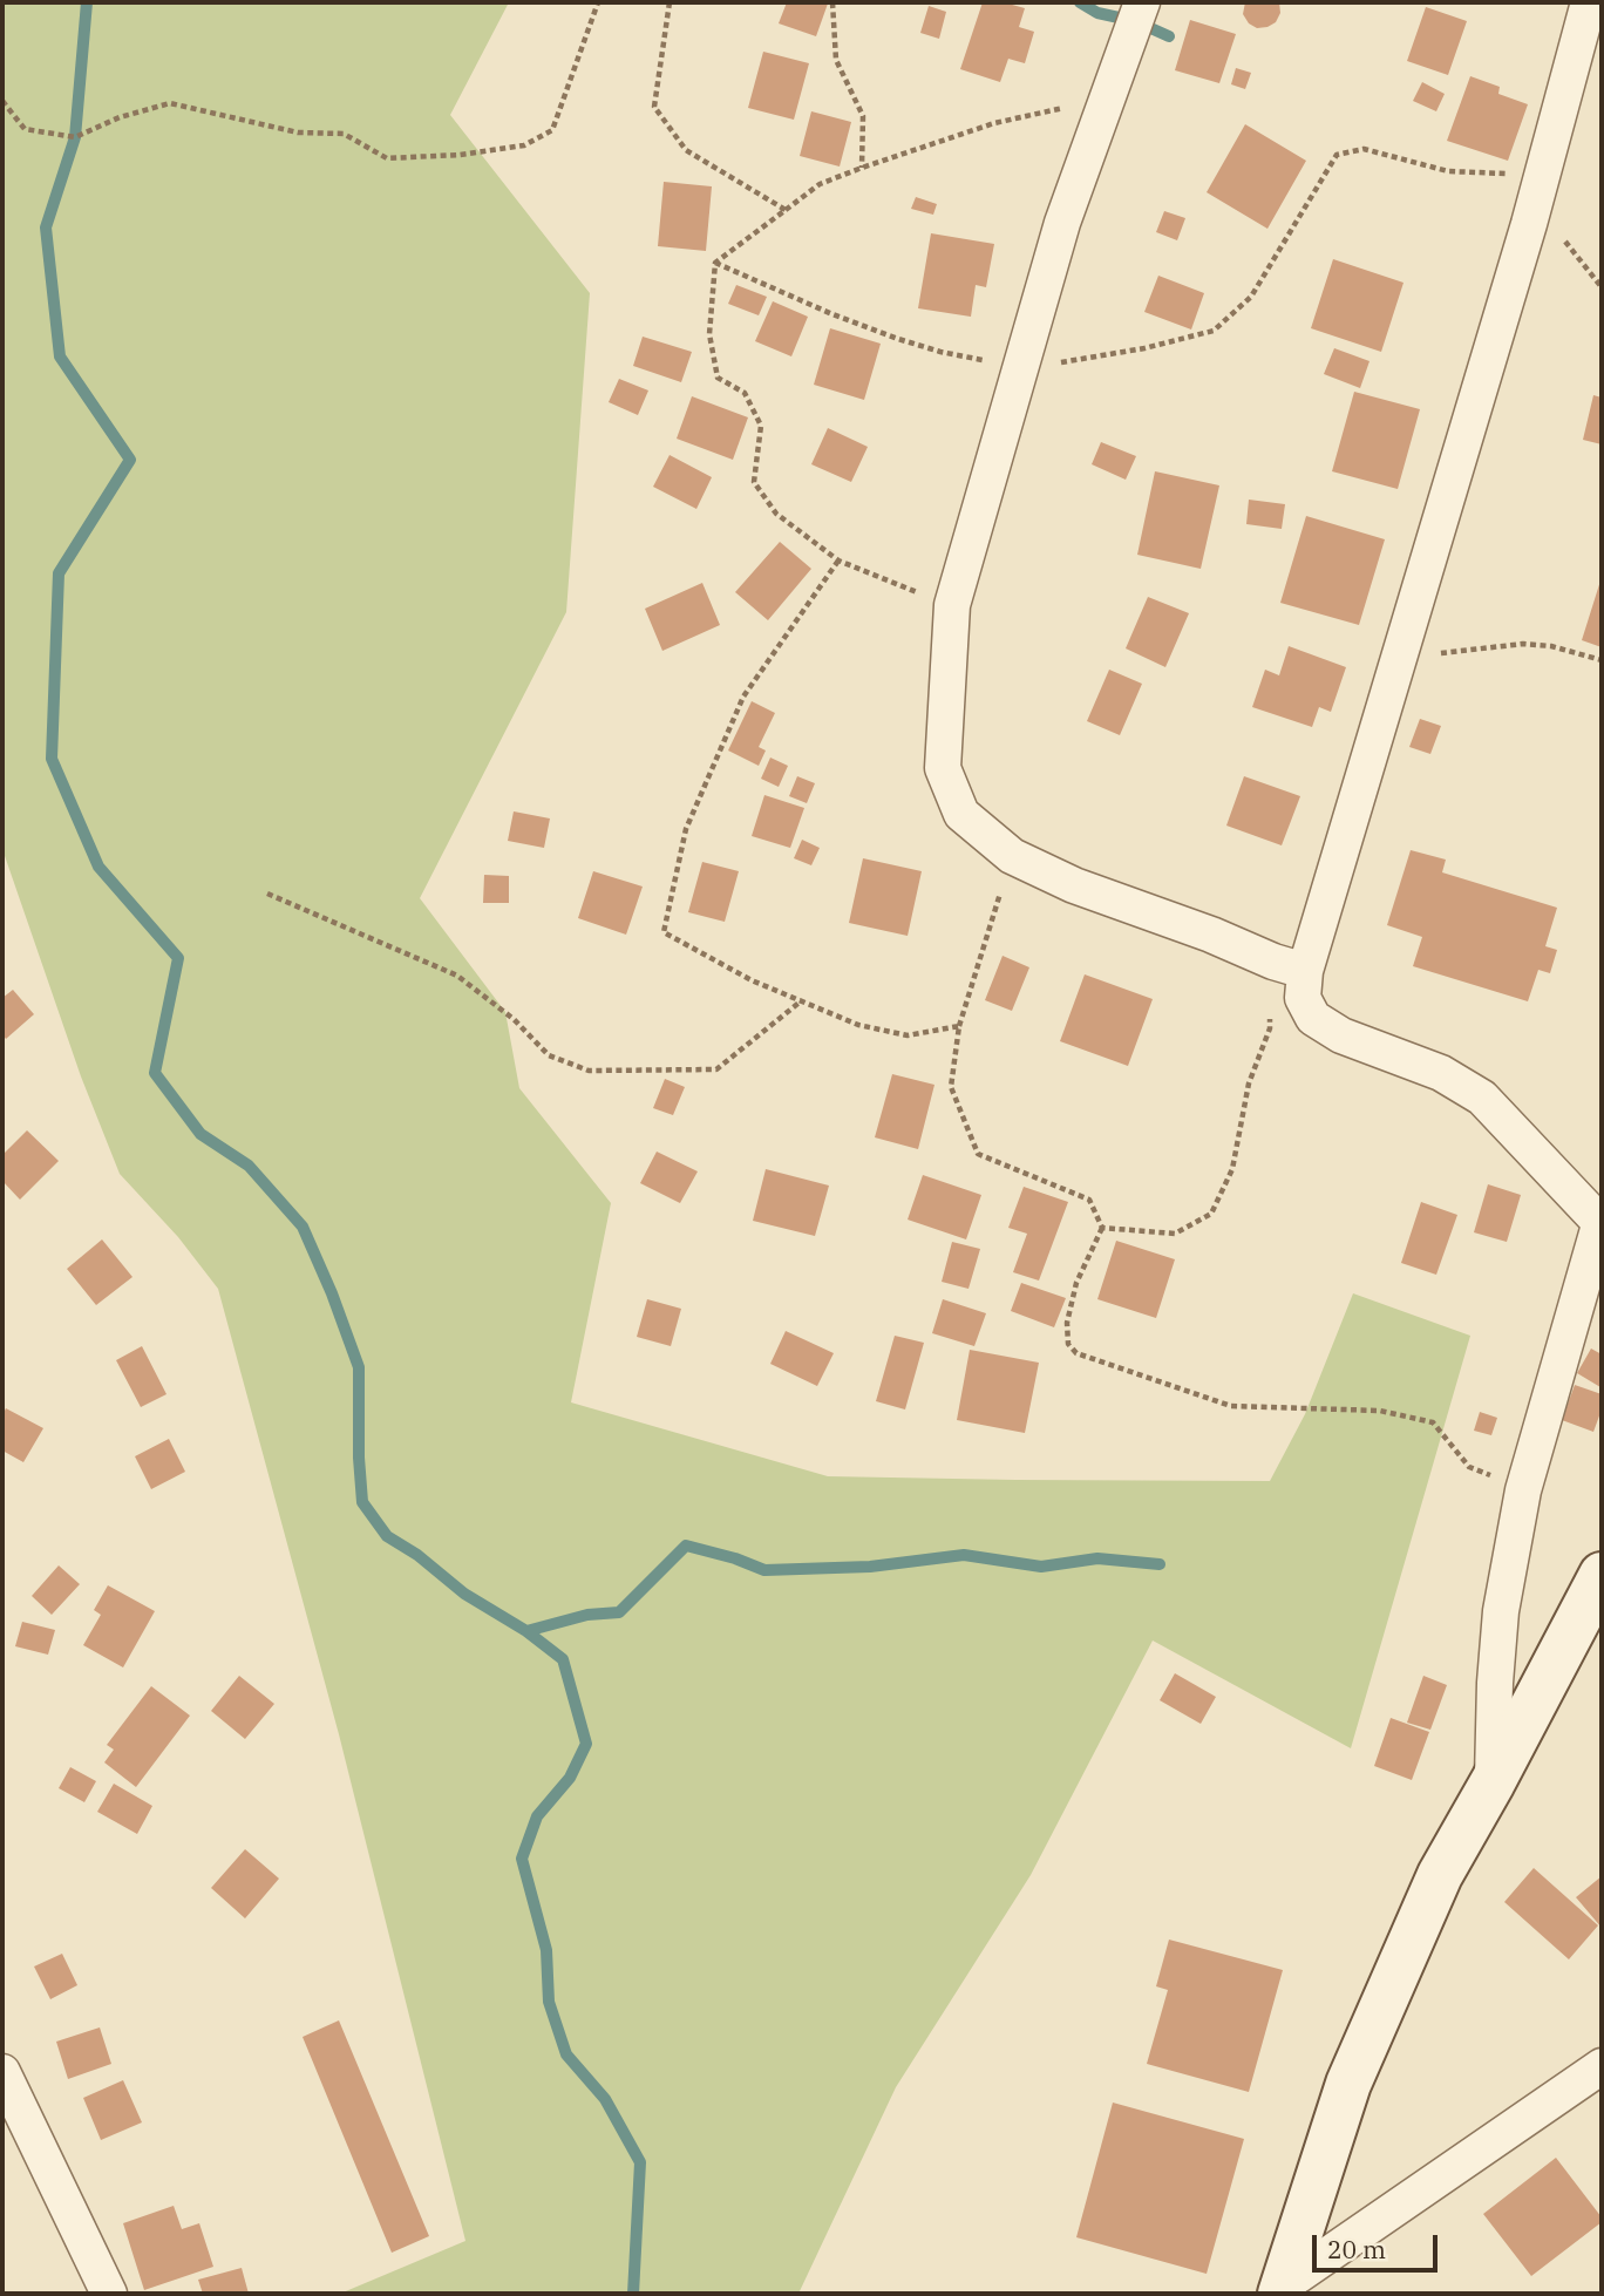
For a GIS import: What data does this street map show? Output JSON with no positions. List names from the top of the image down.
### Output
{
  "scale_bar": "20 m"
}
